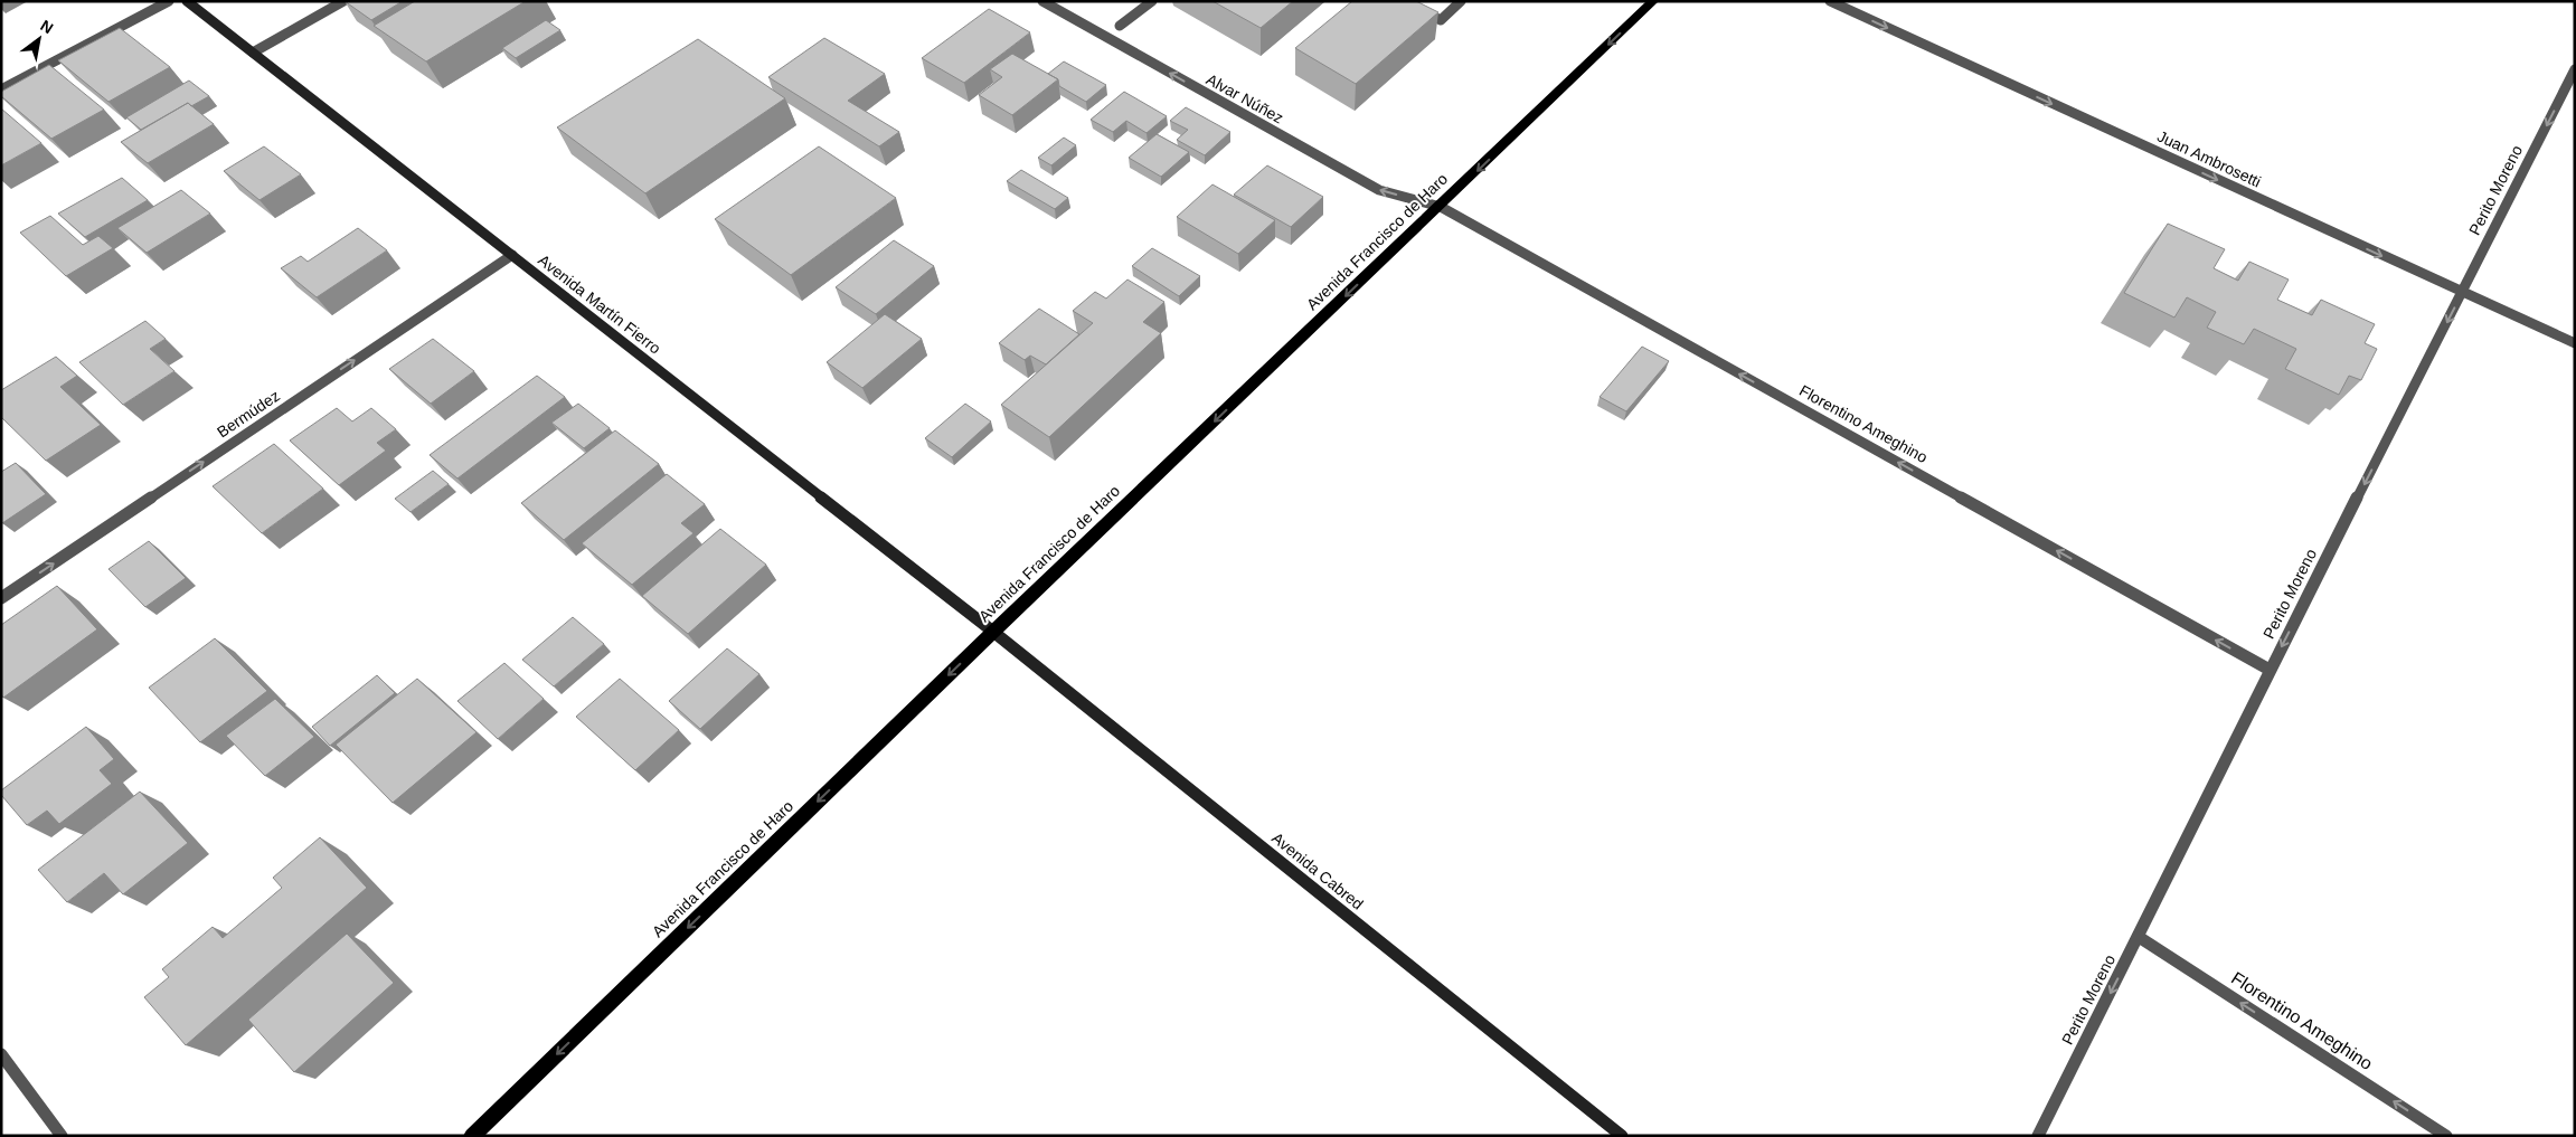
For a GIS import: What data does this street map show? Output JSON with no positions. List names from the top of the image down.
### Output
{
  "streets": {
    "main road": ["Avenida Francisco de Haro", "Avenida Martín Fierro", "Avenida Cabred"],
    "street": [
      "Alvar Núñez",
      "Juan Ambrosetti",
      "Perito Moreno",
      "Bermúdez",
      "Florentino Ameghino"
    ]
  },
  "crossings": [
    ["Alvar Núñez", "Avenida Francisco de Haro"],
    ["Alvar Núñez", "Florentino Ameghino"],
    ["Juan Ambrosetti", "Perito Moreno"],
    ["Perito Moreno", "Florentino Ameghino"],
    ["Avenida Francisco de Haro", "Avenida Martín Fierro"],
    ["Avenida Francisco de Haro", "Florentino Ameghino"],
    ["Avenida Francisco de Haro", "Avenida Cabred"],
    ["Avenida Martín Fierro", "Bermúdez"],
    ["Avenida Martín Fierro", "Avenida Cabred"]
  ],
  "one_way": [
    "Alvar Núñez",
    "Juan Ambrosetti",
    "Perito Moreno",
    "Avenida Francisco de Haro",
    "Bermúdez",
    "Florentino Ameghino"
  ],
  "north": "top right"
}
